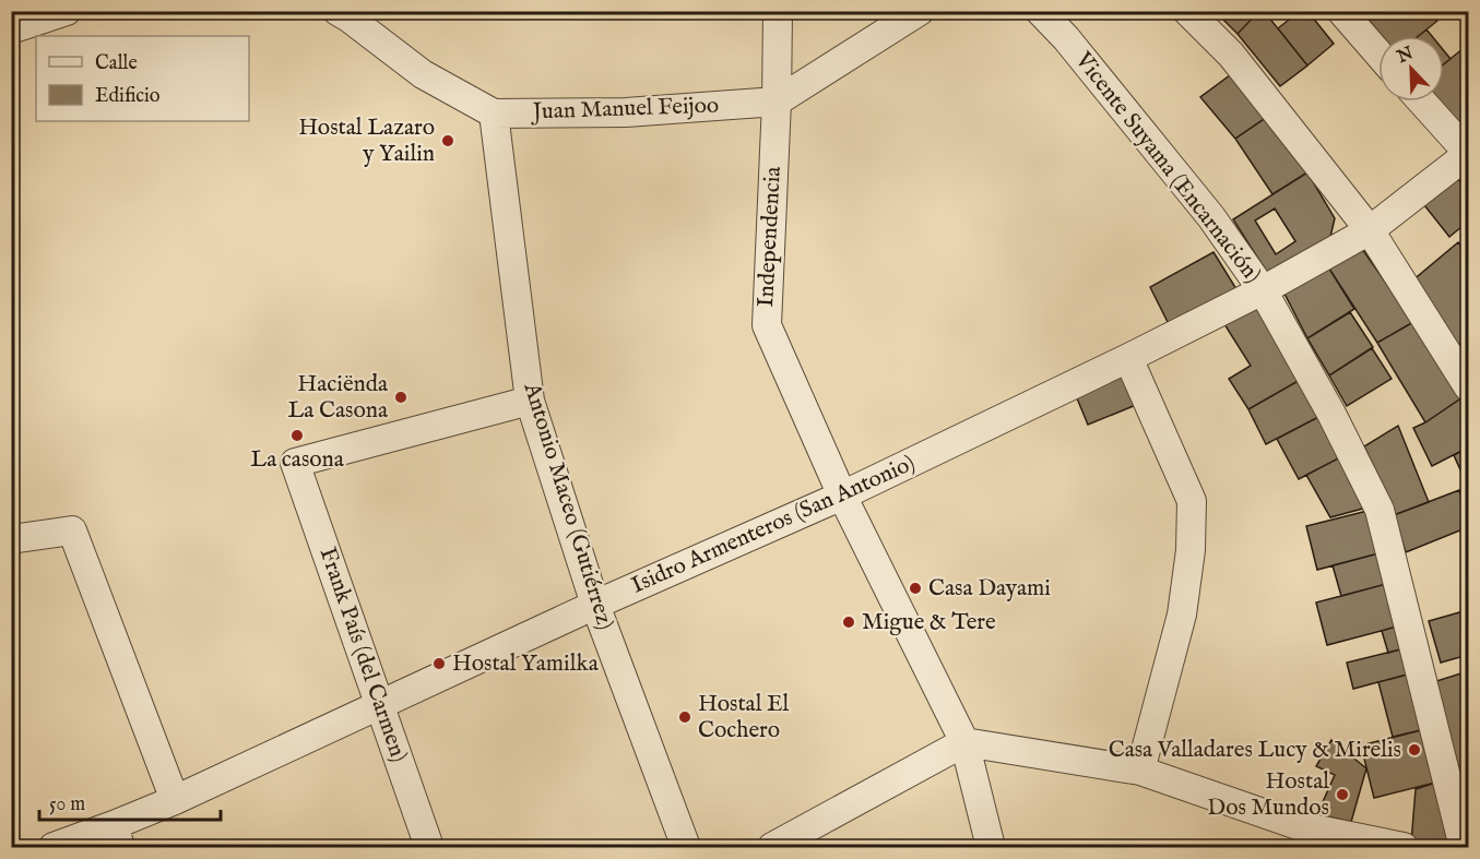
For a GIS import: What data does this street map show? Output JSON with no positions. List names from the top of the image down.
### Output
{
  "streets": {
    "street": [
      "Juan Manuel Feijoo",
      "Vicente Suyama (Encarnación)",
      "Independencia",
      "Antonio Maceo (Gutiérrez)",
      "Isidro Armenteros (San Antonio)",
      "Frank País (del Carmen)"
    ]
  },
  "crossings": [
    ["Juan Manuel Feijoo", "Independencia"],
    ["Juan Manuel Feijoo", "Antonio Maceo (Gutiérrez)"],
    ["Vicente Suyama (Encarnación)", "Isidro Armenteros (San Antonio)"],
    ["Independencia", "Isidro Armenteros (San Antonio)"],
    ["Antonio Maceo (Gutiérrez)", "Isidro Armenteros (San Antonio)"],
    ["Antonio Maceo (Gutiérrez)", "Frank País (del Carmen)"],
    ["Isidro Armenteros (San Antonio)", "Frank País (del Carmen)"]
  ],
  "places": [
    "Hostal Lazaro y Yailin",
    "Haciënda La Casona",
    "La casona",
    "Casa Dayami",
    "Migue & Tere",
    "Hostal Yamilka",
    "Hostal El Cochero",
    "Casa Valladares Lucy & Mirelis",
    "Hostal Dos Mundos"
  ],
  "legend": ["Calle", "Edificio"],
  "scale_bar": "50 m",
  "north": "top left"
}
